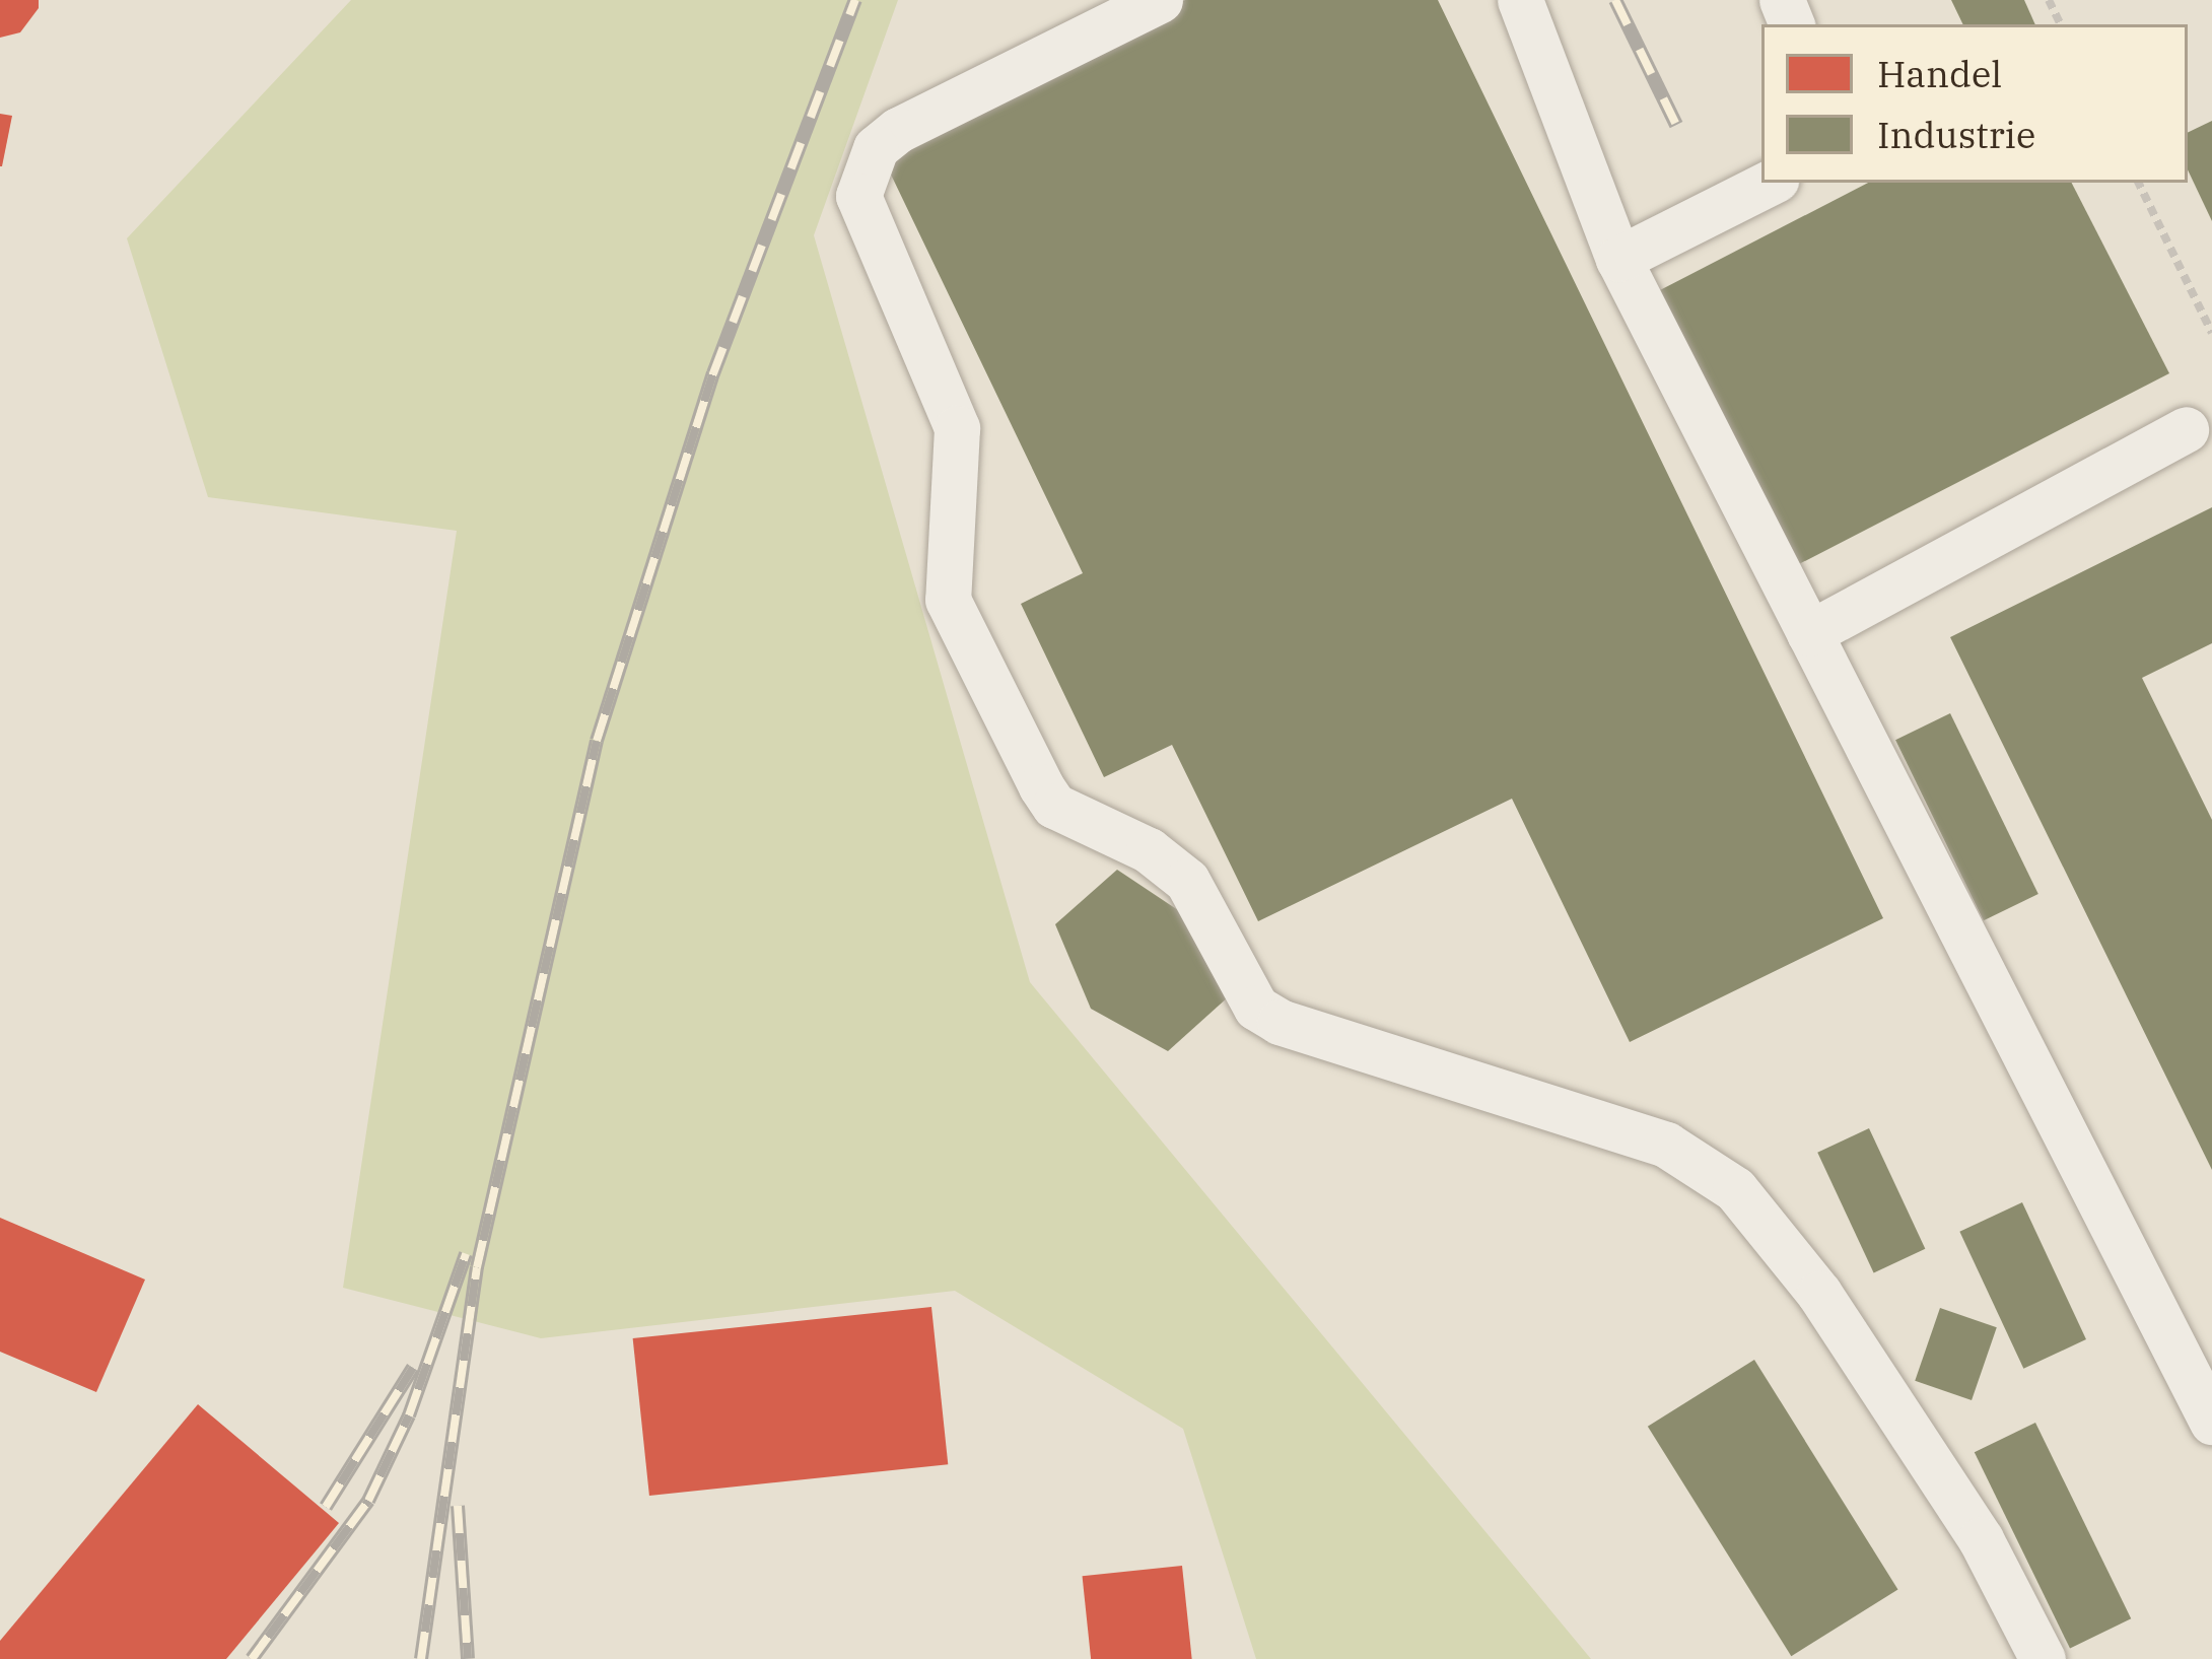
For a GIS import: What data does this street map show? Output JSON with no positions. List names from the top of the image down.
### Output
{
  "legend": ["Handel", "Industrie"]
}
